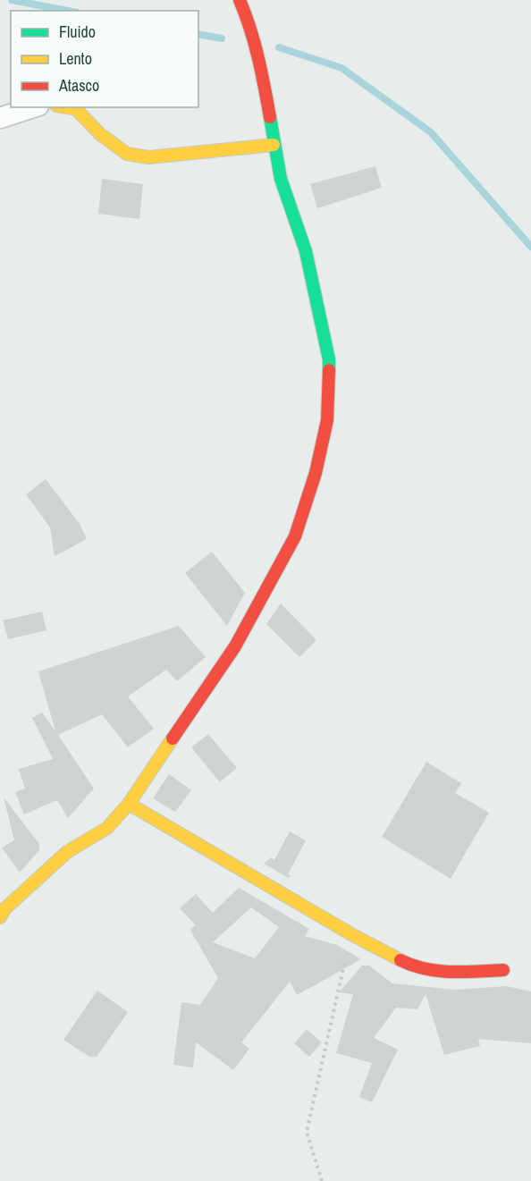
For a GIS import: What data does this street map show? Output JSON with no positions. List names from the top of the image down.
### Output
{
  "legend": ["Fluido", "Lento", "Atasco"]
}
